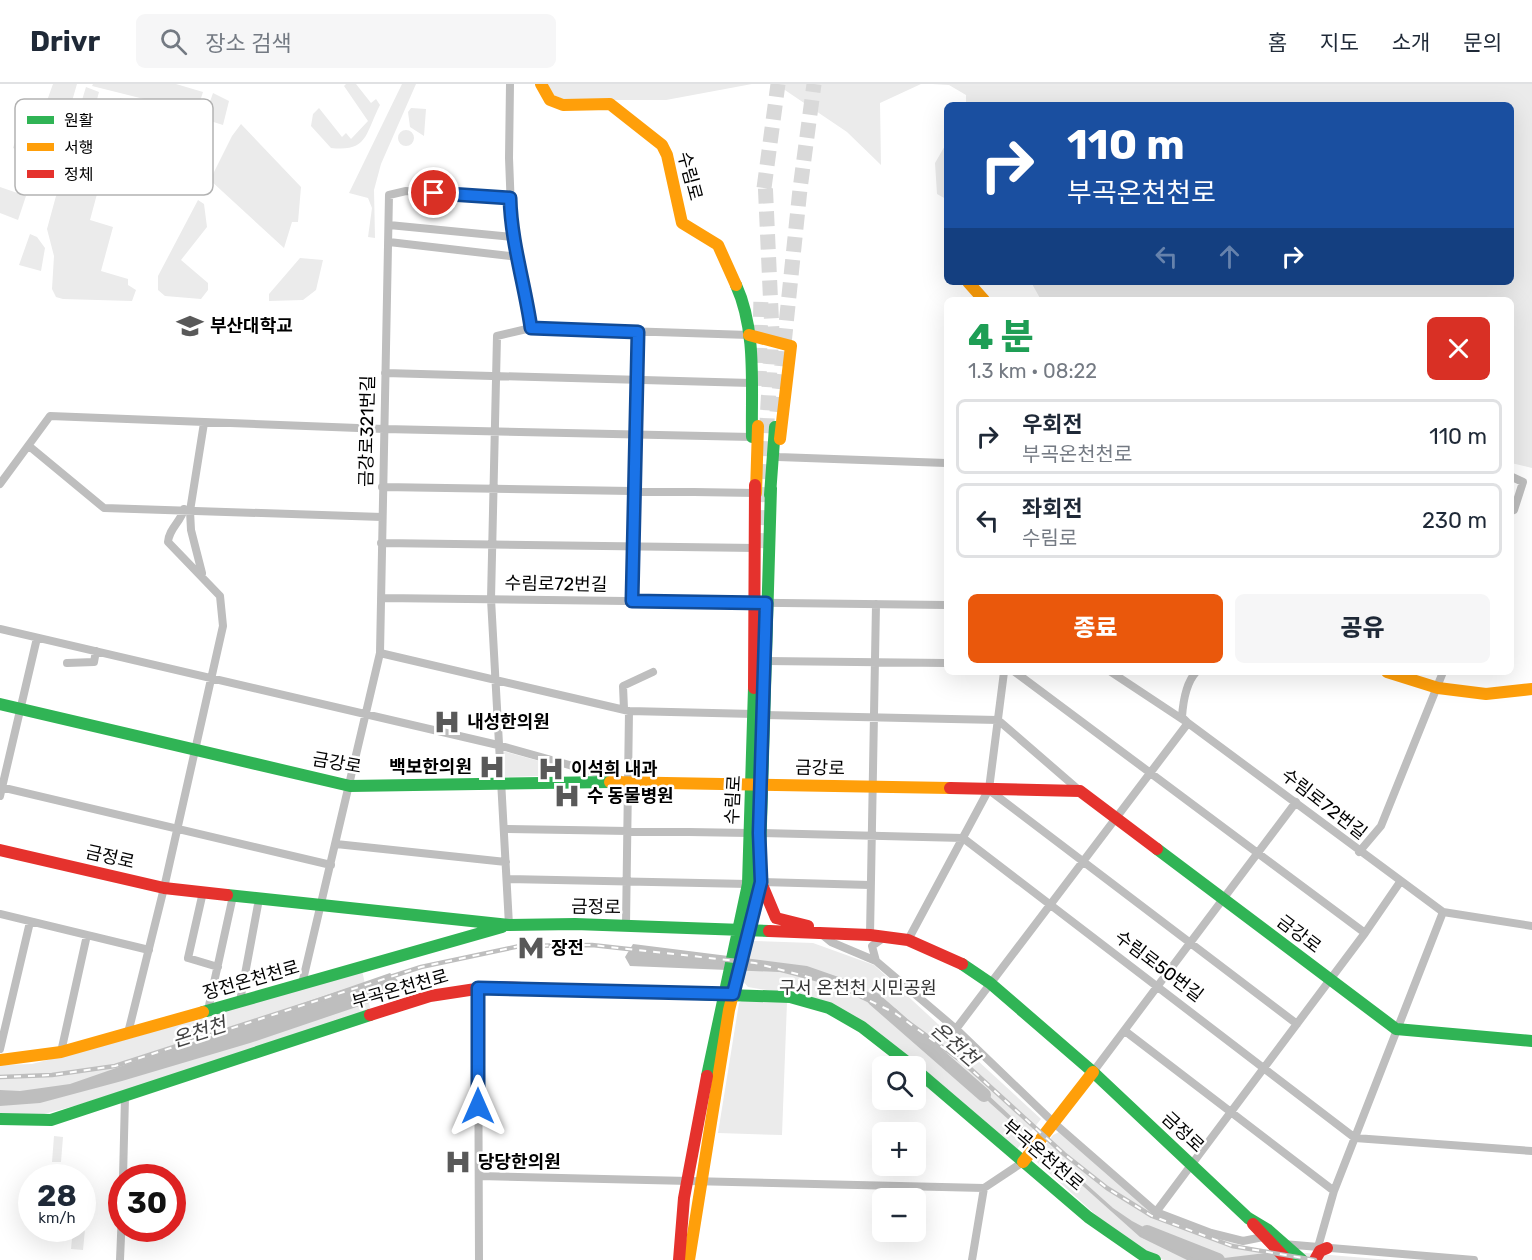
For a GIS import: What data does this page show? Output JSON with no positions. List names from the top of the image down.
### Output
{
  "streets": {
    "main road": [
      "수림로",
      "금강로",
      "금정로",
      "장전온천천로",
      "부곡온천천로"
    ],
    "street": ["금강로321번길", "수림로72번길", "수림로50번길"]
  },
  "crossings": [
    ["수림로", "수림로72번길"],
    ["수림로", "금강로"],
    ["수림로", "금정로"],
    ["수림로", "부곡온천천로"],
    ["금강로321번길", "수림로72번길"],
    ["금강로321번길", "금강로"],
    ["금정로", "장전온천천로"]
  ],
  "water": ["온천천"],
  "parks": ["구서 온천천 시민공원"],
  "places": {
    "school or university": ["부산대학교"],
    "hospital": [
      "내성한의원",
      "백보한의원",
      "이석희 내과",
      "수 동물병원",
      "당당한의원"
    ],
    "metro station": ["장전"]
  },
  "legend": ["원활", "서행", "정체"],
  "page": {
    "header": "Drivr",
    "search": "장소 검색",
    "nav": [
      "홈",
      "지도",
      "소개",
      "문의"
    ],
    "turn": ["110 m", "부곡온천천로"],
    "heading": ["4 분", "1.3 km · 08:22"],
    "list": [
      {
        "name": "우회전",
        "note": "부곡온천천로",
        "value": "110 m"
      },
      {
        "name": "좌회전",
        "note": "수림로",
        "value": "230 m"
      }
    ],
    "buttons": ["종료", "공유"],
    "map_buttons": ["+", "−"],
    "speed": "28 km/h",
    "limit": "30"
  }
}
